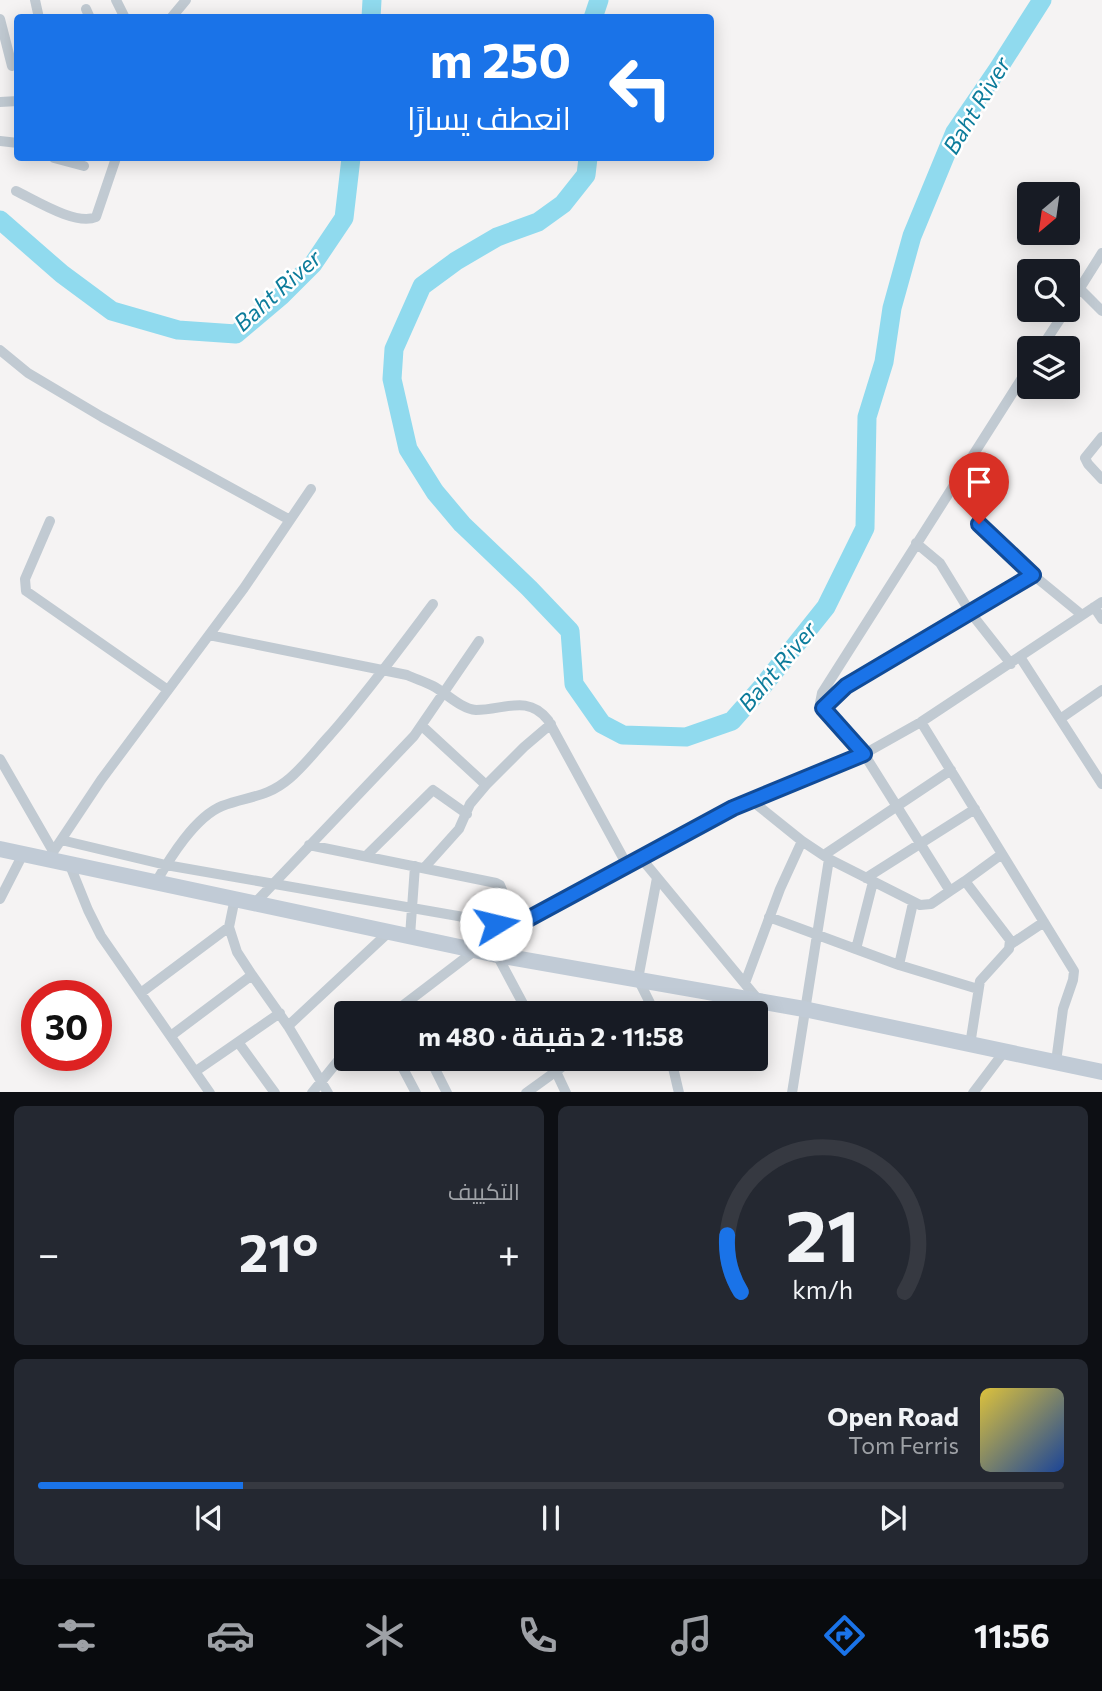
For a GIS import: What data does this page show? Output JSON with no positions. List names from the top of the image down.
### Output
{
  "water": ["Baht River"],
  "north": "bottom left",
  "page": {
    "turn": ["250 m", "انعطف يسارًا"],
    "limit": "30",
    "trip": "11:58 · 2 دقيقة · 480 m",
    "tile": "التكييف",
    "heat": ["−", "21°", "+"],
    "song": ["Open Road", "Tom Ferris"],
    "tabs": "11:56",
    "gauge": ["21", "km/h"]
  }
}
